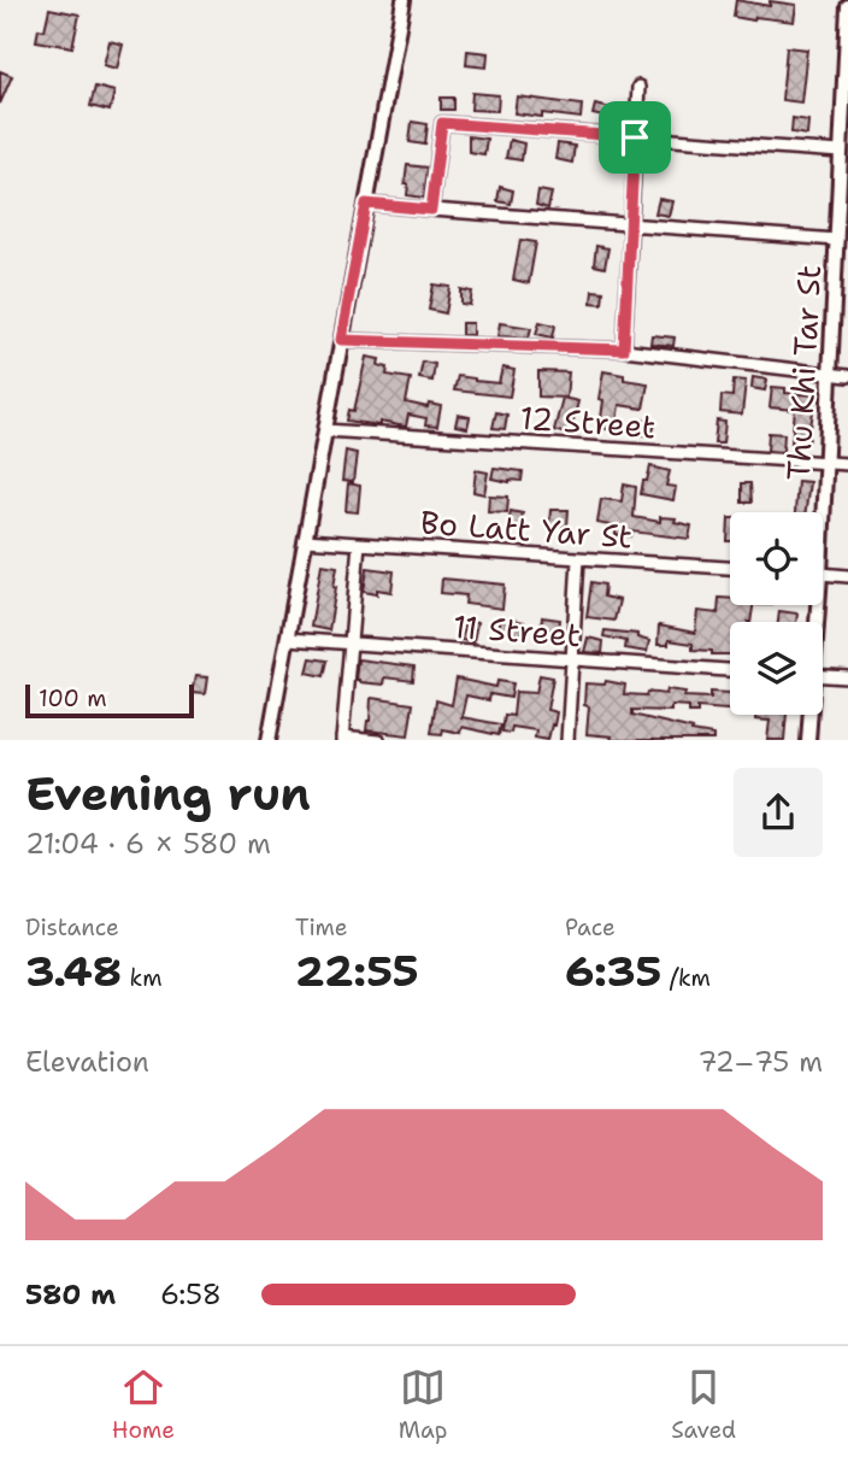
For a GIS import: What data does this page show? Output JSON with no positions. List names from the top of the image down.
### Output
{
  "streets": {
    "street": [
      "Thu Khi Tar St",
      "12 Street",
      "Bo Latt Yar St",
      "11 Street"
    ]
  },
  "crossings": [
    ["Thu Khi Tar St", "12 Street"]
  ],
  "scale_bar": "100 m",
  "page": {
    "scale": "100 m",
    "heading": ["Evening run", "21:04 · 6 × 580 m"],
    "stats": [
      ["Distance", "3.48 km"],
      ["Time", "22:55"],
      ["Pace", "6:35 /km"]
    ],
    "chart": ["Elevation", "72–75 m"],
    "list": [
      {
        "name": "580 m",
        "note": "6:58"
      }
    ],
    "tabs": ["Home", "Map", "Saved"]
  }
}
